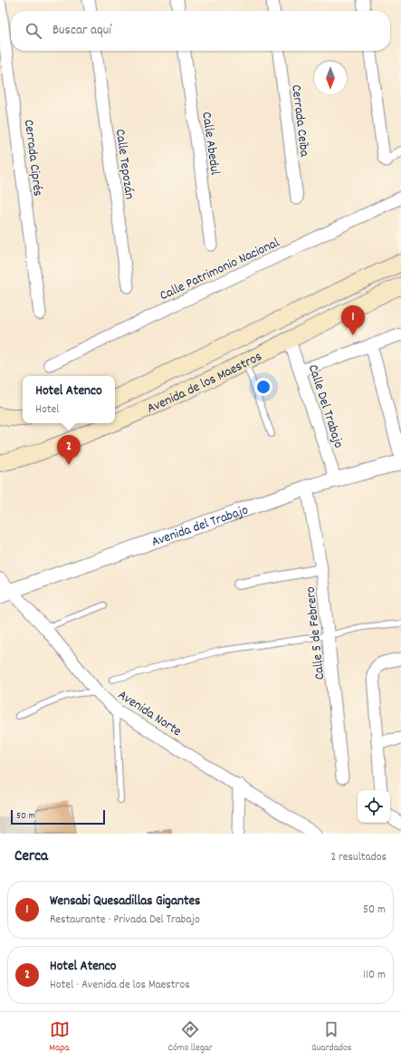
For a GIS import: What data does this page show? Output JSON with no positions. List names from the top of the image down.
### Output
{
  "streets": {
    "main road": ["Avenida de los Maestros"],
    "street": [
      "Cerrada Ceiba",
      "Calle Abedul",
      "Cerrada Ciprés",
      "Calle Tepozán",
      "Calle Patrimonio Nacional",
      "Calle Del Trabajo",
      "Avenida del Trabajo",
      "Calle 5 de Febrero",
      "Avenida Norte"
    ]
  },
  "crossings": [
    ["Avenida de los Maestros", "Calle Del Trabajo"],
    ["Calle Del Trabajo", "Avenida del Trabajo"],
    ["Avenida del Trabajo", "Calle 5 de Febrero"],
    ["Avenida del Trabajo", "Avenida Norte"]
  ],
  "scale_bar": "50 m",
  "north": "bottom",
  "page": {
    "search": "Buscar aquí",
    "pins": ["1", "2"],
    "popup": ["Hotel Atenco", "Hotel"],
    "scale": "50 m",
    "heading": ["Cerca", "2 resultados"],
    "list": [
      {
        "mark": "1",
        "name": "Wensabi Quesadillas Gigantes",
        "note": "Restaurante · Privada Del Trabajo",
        "value": "50 m"
      },
      {
        "mark": "2",
        "name": "Hotel Atenco",
        "note": "Hotel · Avenida de los Maestros",
        "value": "110 m"
      }
    ],
    "nav": ["Mapa", "Cómo llegar", "Guardados"]
  }
}
